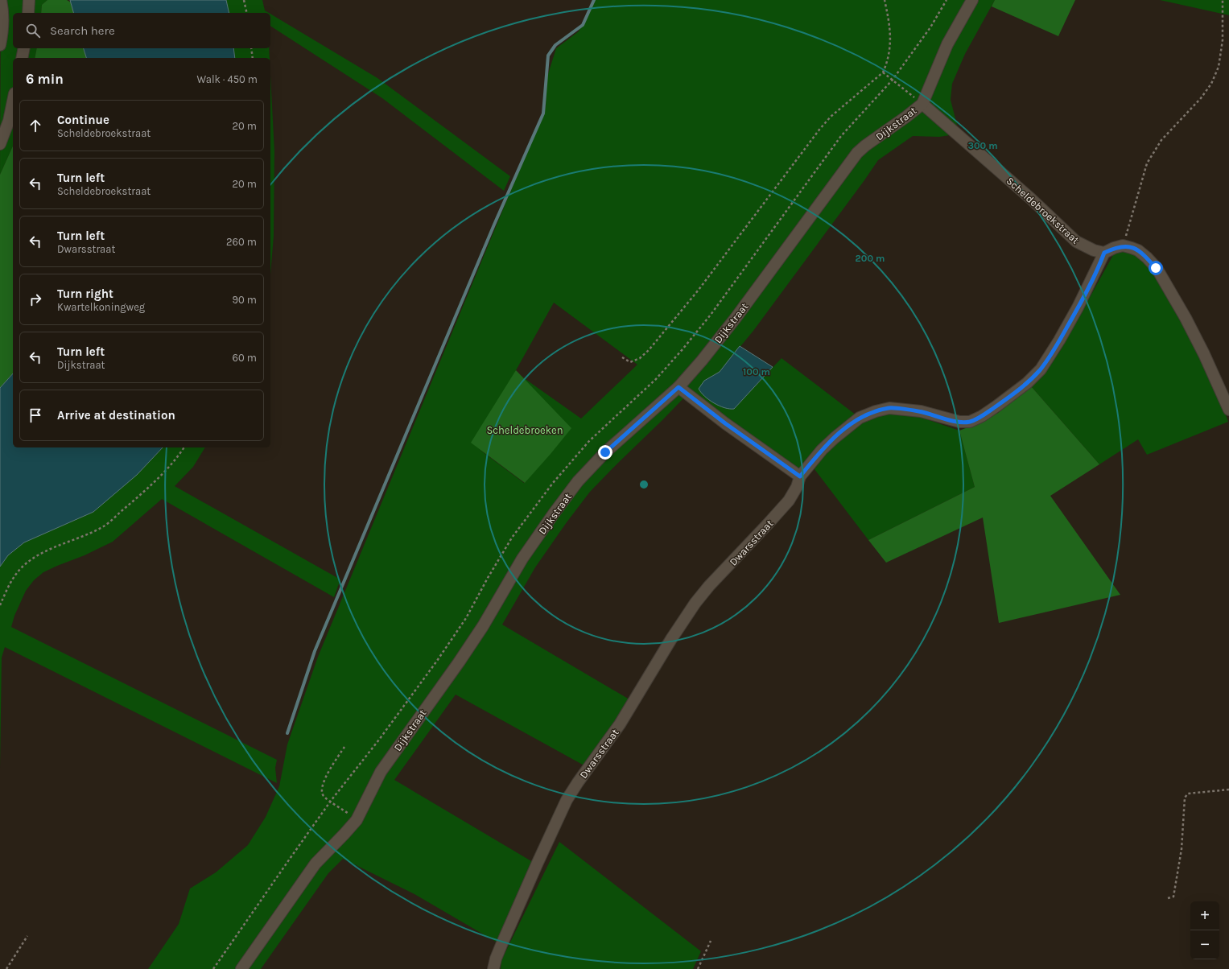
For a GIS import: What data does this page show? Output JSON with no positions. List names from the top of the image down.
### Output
{
  "streets": {
    "street": ["Dijkstraat", "Scheldebroekstraat", "Dwarsstraat"]
  },
  "crossings": [
    ["Dijkstraat", "Scheldebroekstraat"],
    ["Scheldebroekstraat", "Dwarsstraat"]
  ],
  "parks": ["Scheldebroeken"],
  "page": {
    "search": "Search here",
    "heading": ["6 min", "Walk · 450 m"],
    "list": [
      ["Continue", "Scheldebroekstraat", "20 m"],
      ["Turn left", "Scheldebroekstraat", "20 m"],
      ["Turn left", "Dwarsstraat", "260 m"],
      ["Turn right", "Kwartelkoningweg", "90 m"],
      ["Turn left", "Dijkstraat", "60 m"],
      "Arrive at destination"
    ],
    "map_buttons": ["+", "−"]
  },
  "rings": ["300 m", "200 m", "100 m"]
}
